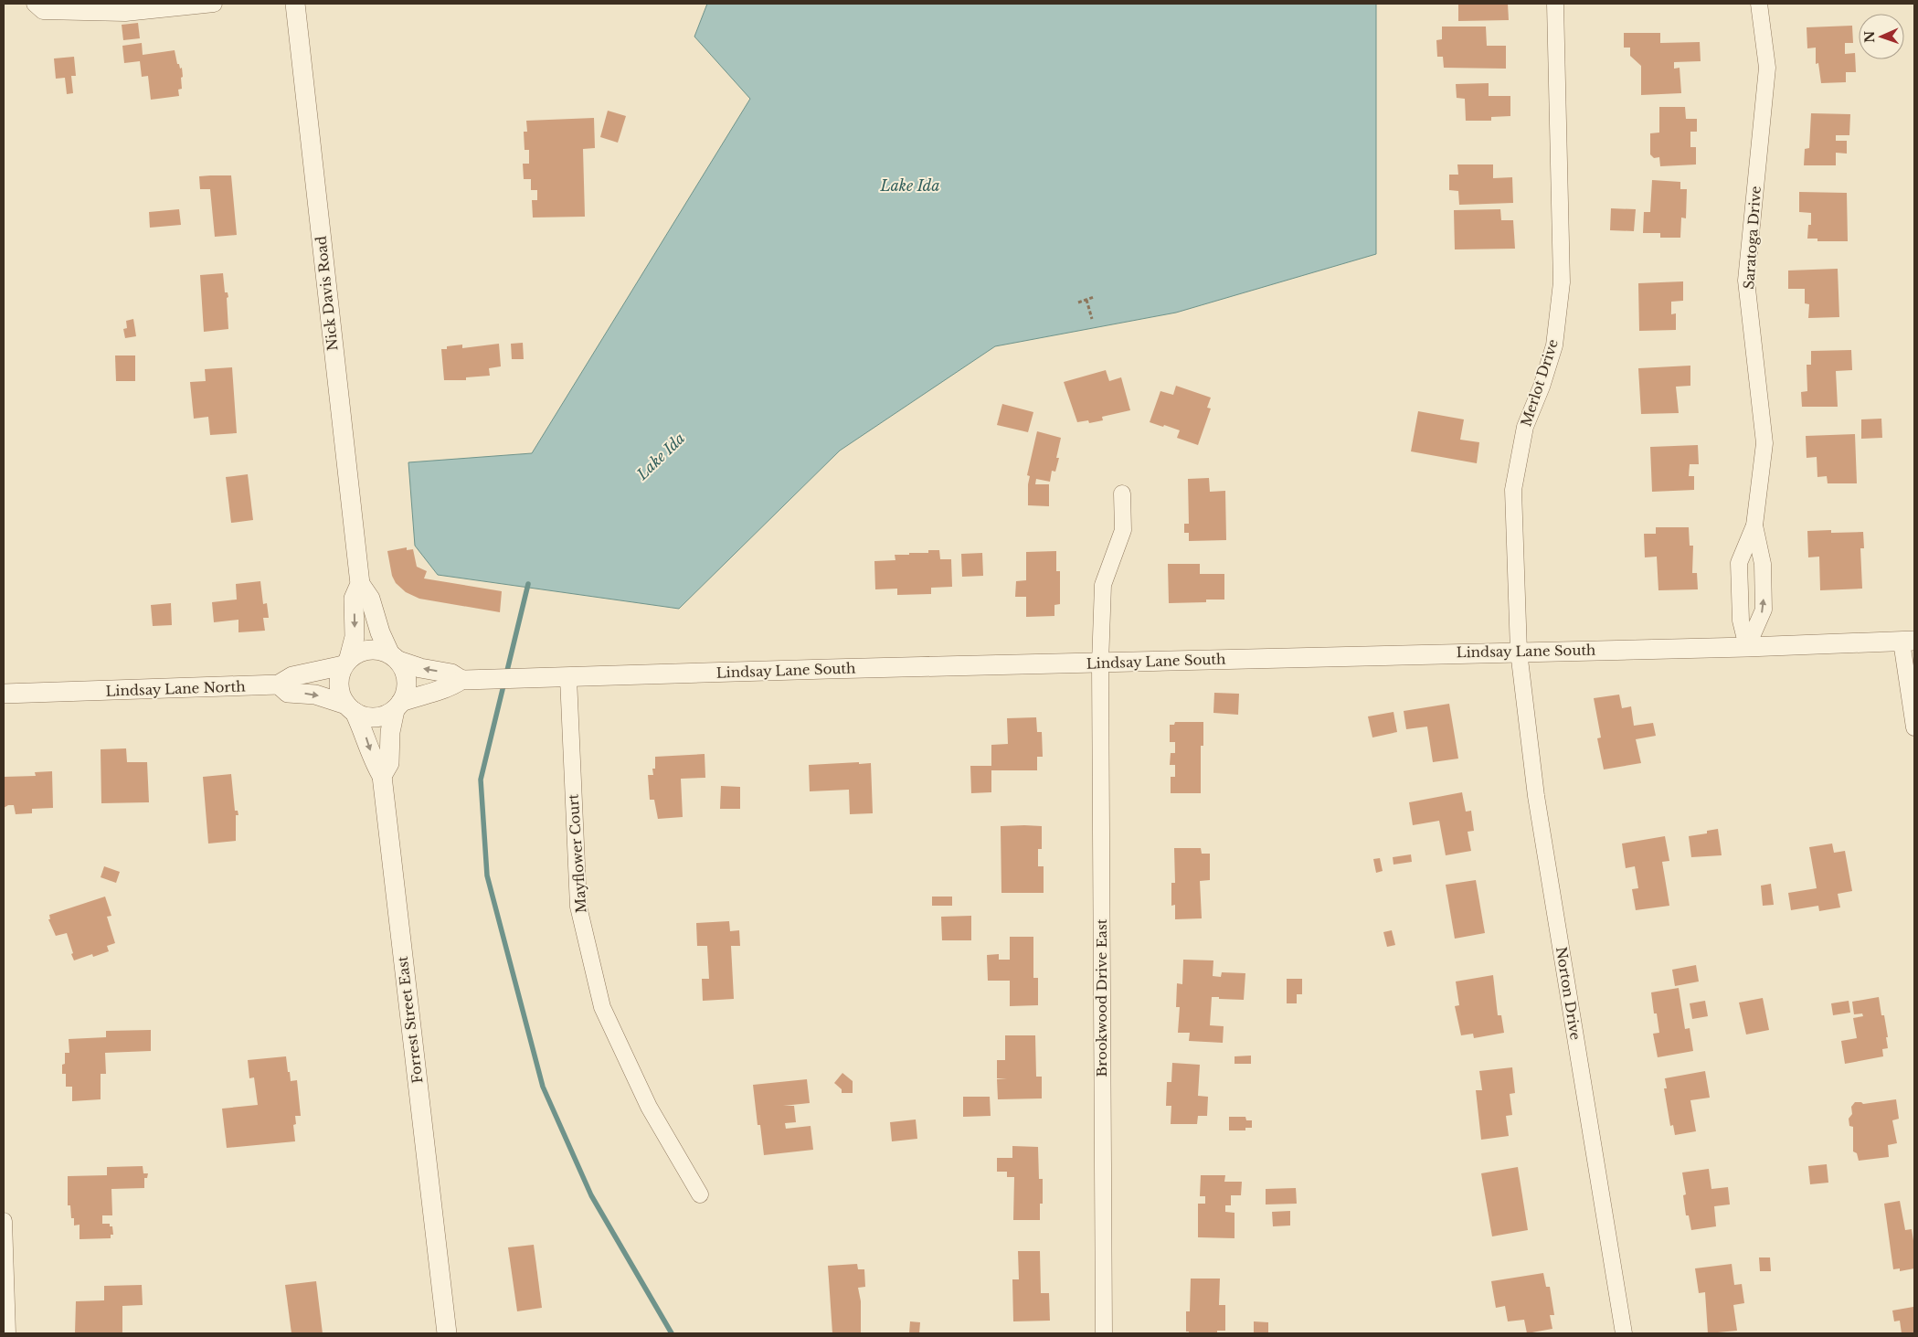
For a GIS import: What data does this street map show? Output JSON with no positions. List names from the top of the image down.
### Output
{
  "streets": {
    "street": [
      "Saratoga Drive",
      "Nick Davis Road",
      "Merlot Drive",
      "Lindsay Lane South",
      "Lindsay Lane North",
      "Mayflower Court",
      "Norton Drive",
      "Brookwood Drive East",
      "Forrest Street East"
    ]
  },
  "crossings": [
    ["Saratoga Drive", "Lindsay Lane South"],
    ["Nick Davis Road", "Lindsay Lane South"],
    ["Nick Davis Road", "Lindsay Lane North"],
    ["Nick Davis Road", "Forrest Street East"],
    ["Merlot Drive", "Lindsay Lane South"],
    ["Merlot Drive", "Norton Drive"],
    ["Lindsay Lane South", "Lindsay Lane North"],
    ["Lindsay Lane South", "Mayflower Court"],
    ["Lindsay Lane South", "Norton Drive"],
    ["Lindsay Lane South", "Brookwood Drive East"],
    ["Lindsay Lane South", "Forrest Street East"],
    ["Lindsay Lane North", "Forrest Street East"]
  ],
  "water": ["Lake Ida"],
  "north": "left"
}
